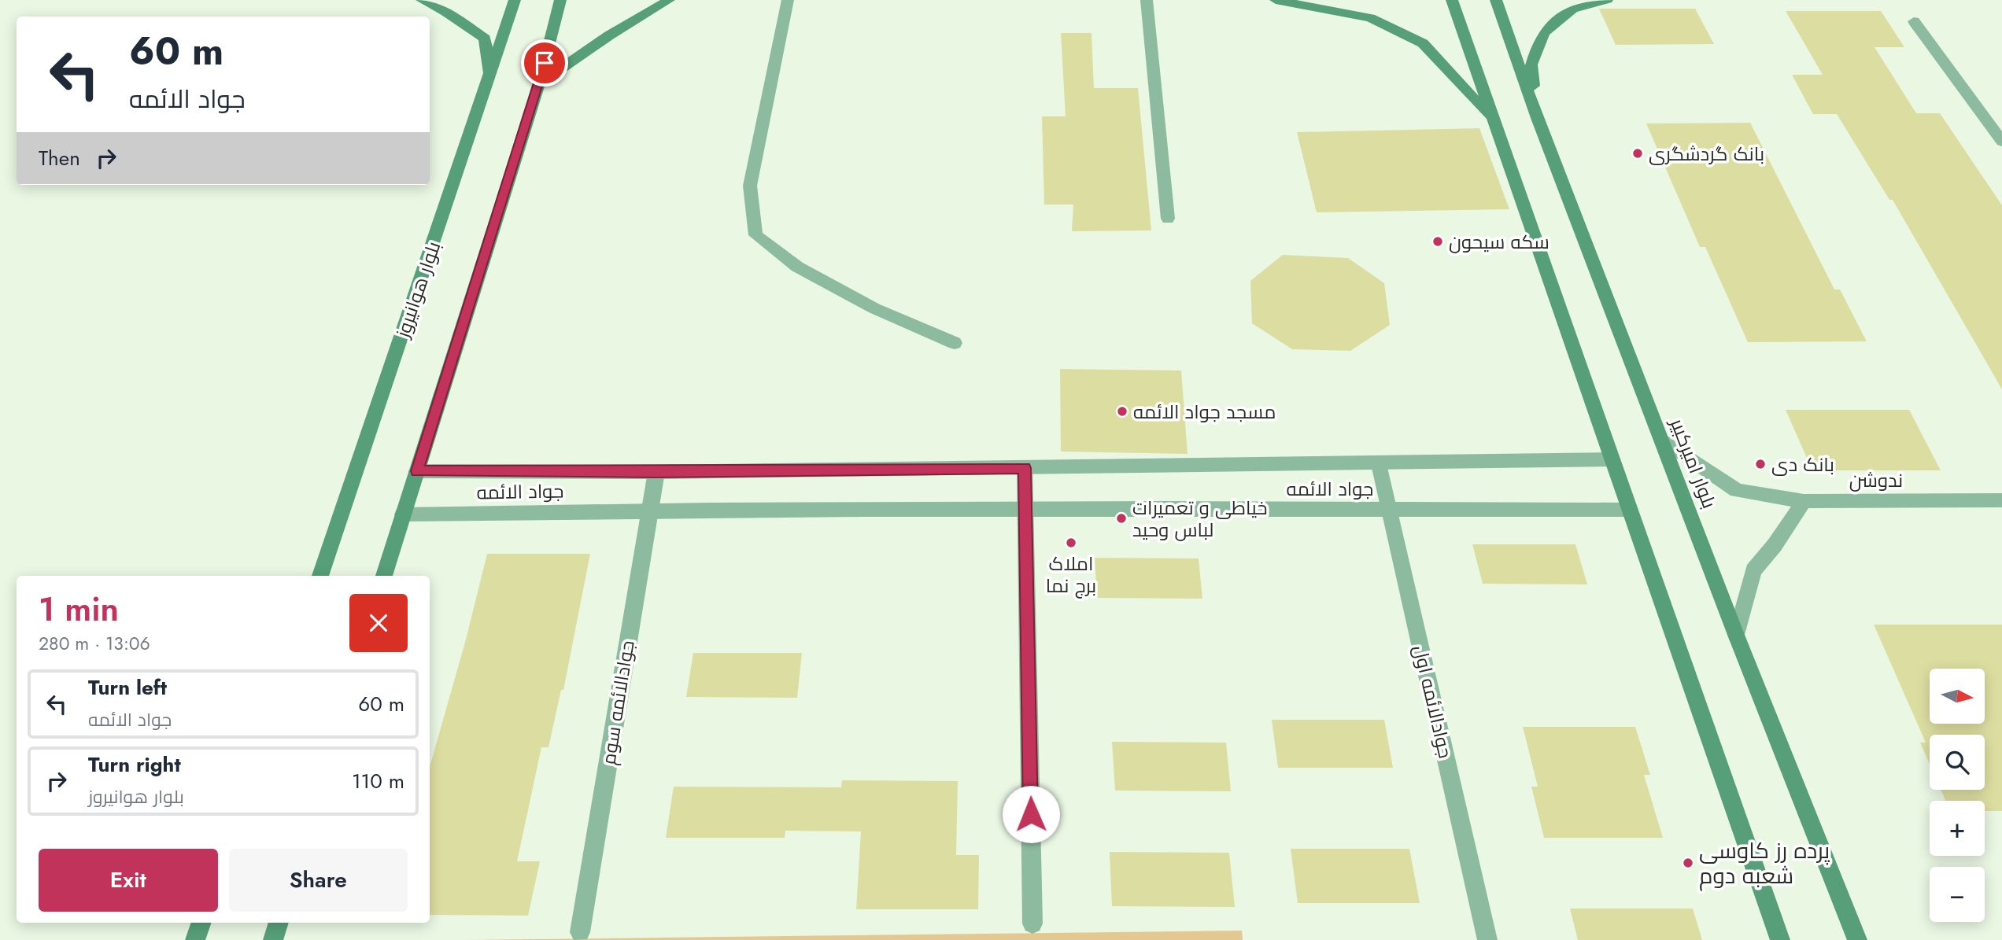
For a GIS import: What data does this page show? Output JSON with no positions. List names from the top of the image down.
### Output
{
  "streets": {
    "main road": ["بلوار هوانیروز", "بلوار امیرکبیر"],
    "street": [
      "ندوشن",
      "جواد الائمه",
      "جوادالائمه اول",
      "جوادالائمه سوم"
    ]
  },
  "crossings": [
    ["بلوار امیرکبیر", "ندوشن"],
    ["جواد الائمه", "جوادالائمه اول"],
    ["جواد الائمه", "جوادالائمه سوم"]
  ],
  "places": [
    "بانک گردشگری",
    "سکه سیحون",
    "مسجد جواد الائمه",
    "بانک دی",
    "خیاطی و تعمیرات لباس وحید",
    "املاک برج نما",
    "پرده رز کاوسی شعبه دوم"
  ],
  "north": "right",
  "page": {
    "turn": ["60 m", "جواد الائمه"],
    "then": "Then",
    "heading": ["1 min", "280 m · 13:06"],
    "map_buttons": ["+", "−"],
    "list": [
      {
        "name": "Turn left",
        "note": "جواد الائمه",
        "value": "60 m"
      },
      {
        "name": "Turn right",
        "note": "بلوار هوانیروز",
        "value": "110 m"
      }
    ],
    "buttons": ["Exit", "Share"]
  }
}
